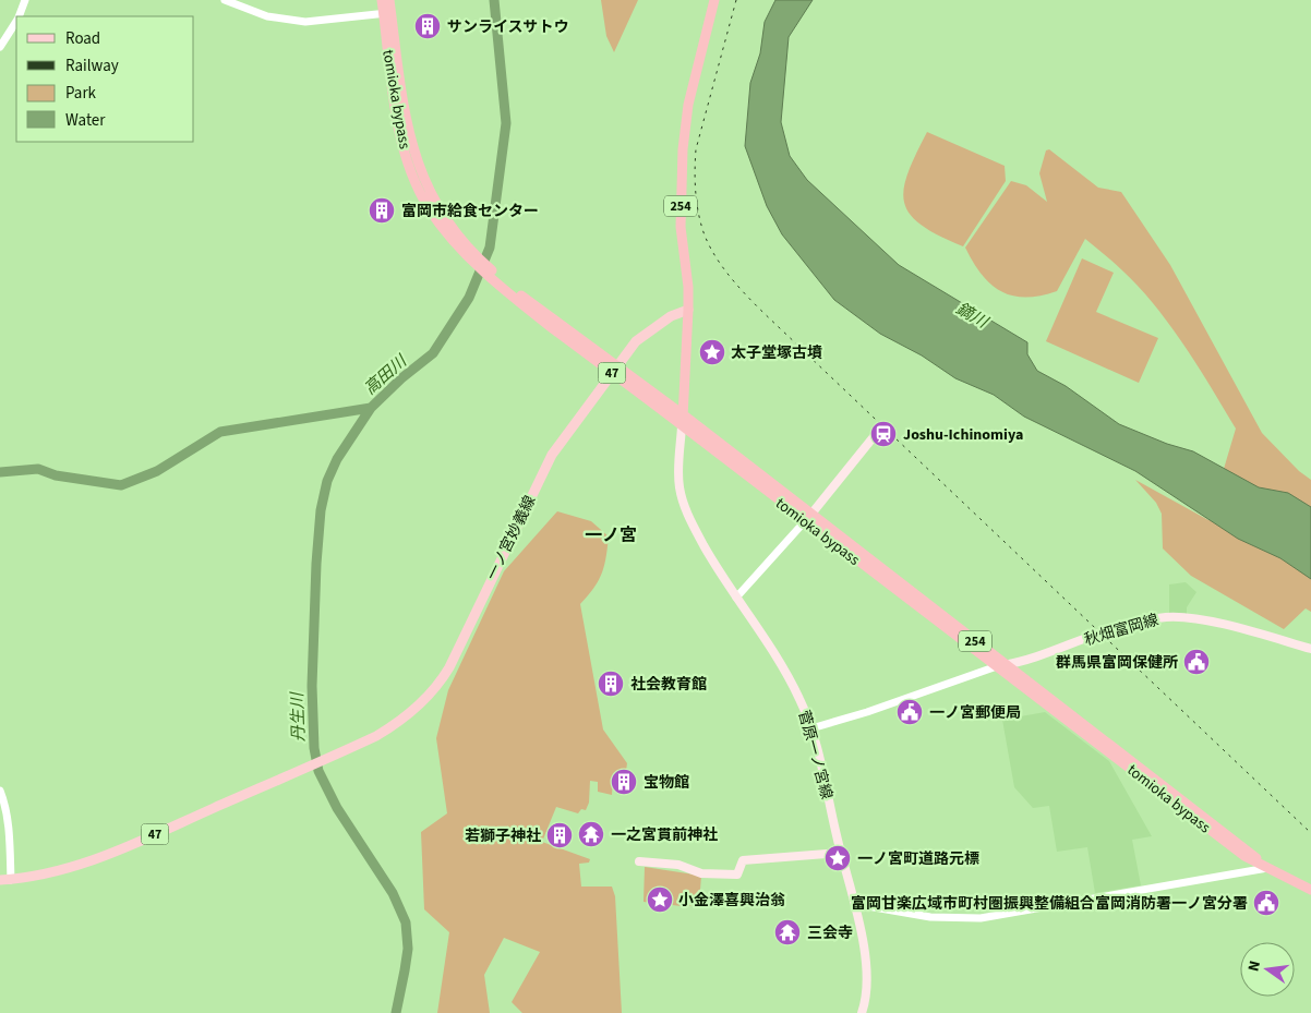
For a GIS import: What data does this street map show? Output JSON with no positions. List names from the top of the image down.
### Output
{
  "streets": {
    "highway": ["tomioka bypass", "254"],
    "main road": [
      "47",
      "一ノ宮妙義線",
      "秋畑富岡線",
      "菅原一ノ宮線"
    ]
  },
  "crossings": [
    ["tomioka bypass", "254"],
    ["tomioka bypass", "一ノ宮妙義線"],
    ["tomioka bypass", "秋畑富岡線"],
    ["tomioka bypass", "菅原一ノ宮線"],
    ["254", "一ノ宮妙義線"],
    ["254", "菅原一ノ宮線"]
  ],
  "districts": ["一ノ宮"],
  "water": ["鏑川", "高田川", "丹生川"],
  "places": {
    "building": [
      "サンライスサトウ",
      "富岡市給食センター",
      "社会教育館",
      "宝物館",
      "若獅子神社"
    ],
    "place": ["太子堂塚古墳", "一ノ宮町道路元標", "小金澤喜興治翁"],
    "station": ["Joshu-Ichinomiya"],
    "public building": ["群馬県富岡保健所", "一ノ宮郵便局", "富岡甘楽広域市町村圏振興整備組合富岡消防署一ノ宮分署"],
    "temple": ["一之宮貫前神社", "三会寺"]
  },
  "legend": [
    "Road",
    "Railway",
    "Park",
    "Water"
  ],
  "north": "left"
}
